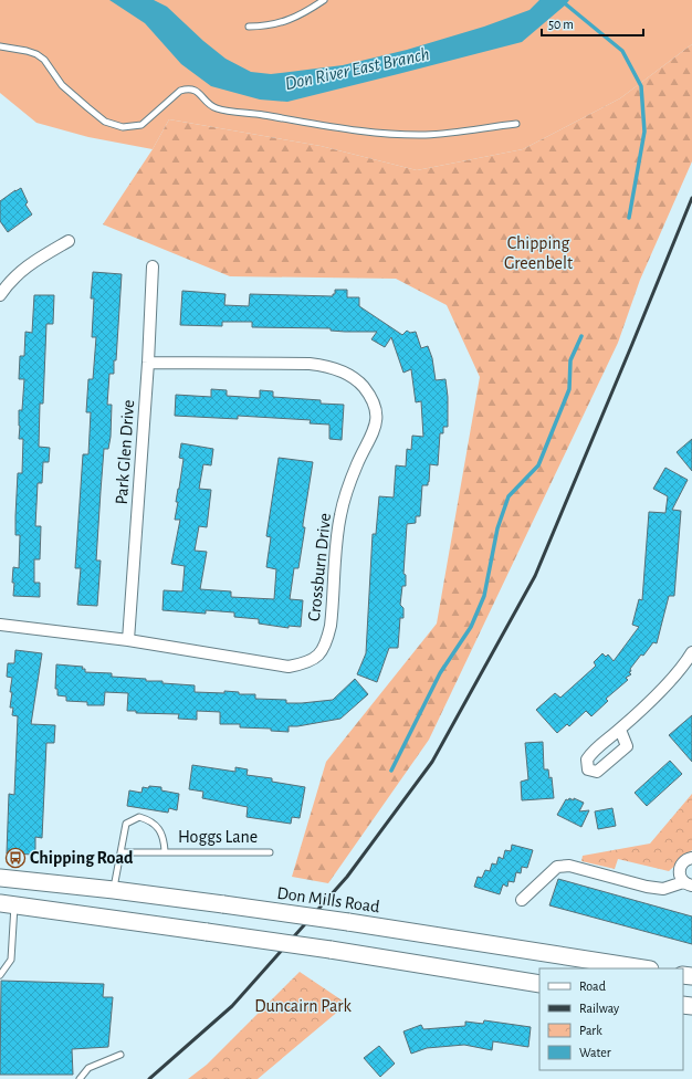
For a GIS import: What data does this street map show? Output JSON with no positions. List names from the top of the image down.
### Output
{
  "streets": {
    "main road": ["Don Mills Road"],
    "street": ["Park Glen Drive", "Crossburn Drive"],
    "lane": ["Hoggs Lane"]
  },
  "crossings": [
    ["Park Glen Drive", "Crossburn Drive"],
    ["Hoggs Lane", "Don Mills Road"]
  ],
  "water": ["Don River East Branch"],
  "parks": ["Chipping Greenbelt", "Duncairn Park"],
  "places": {
    "bus stop": ["Chipping Road"]
  },
  "legend": [
    "Road",
    "Railway",
    "Park",
    "Water"
  ],
  "scale_bar": "50 m"
}
